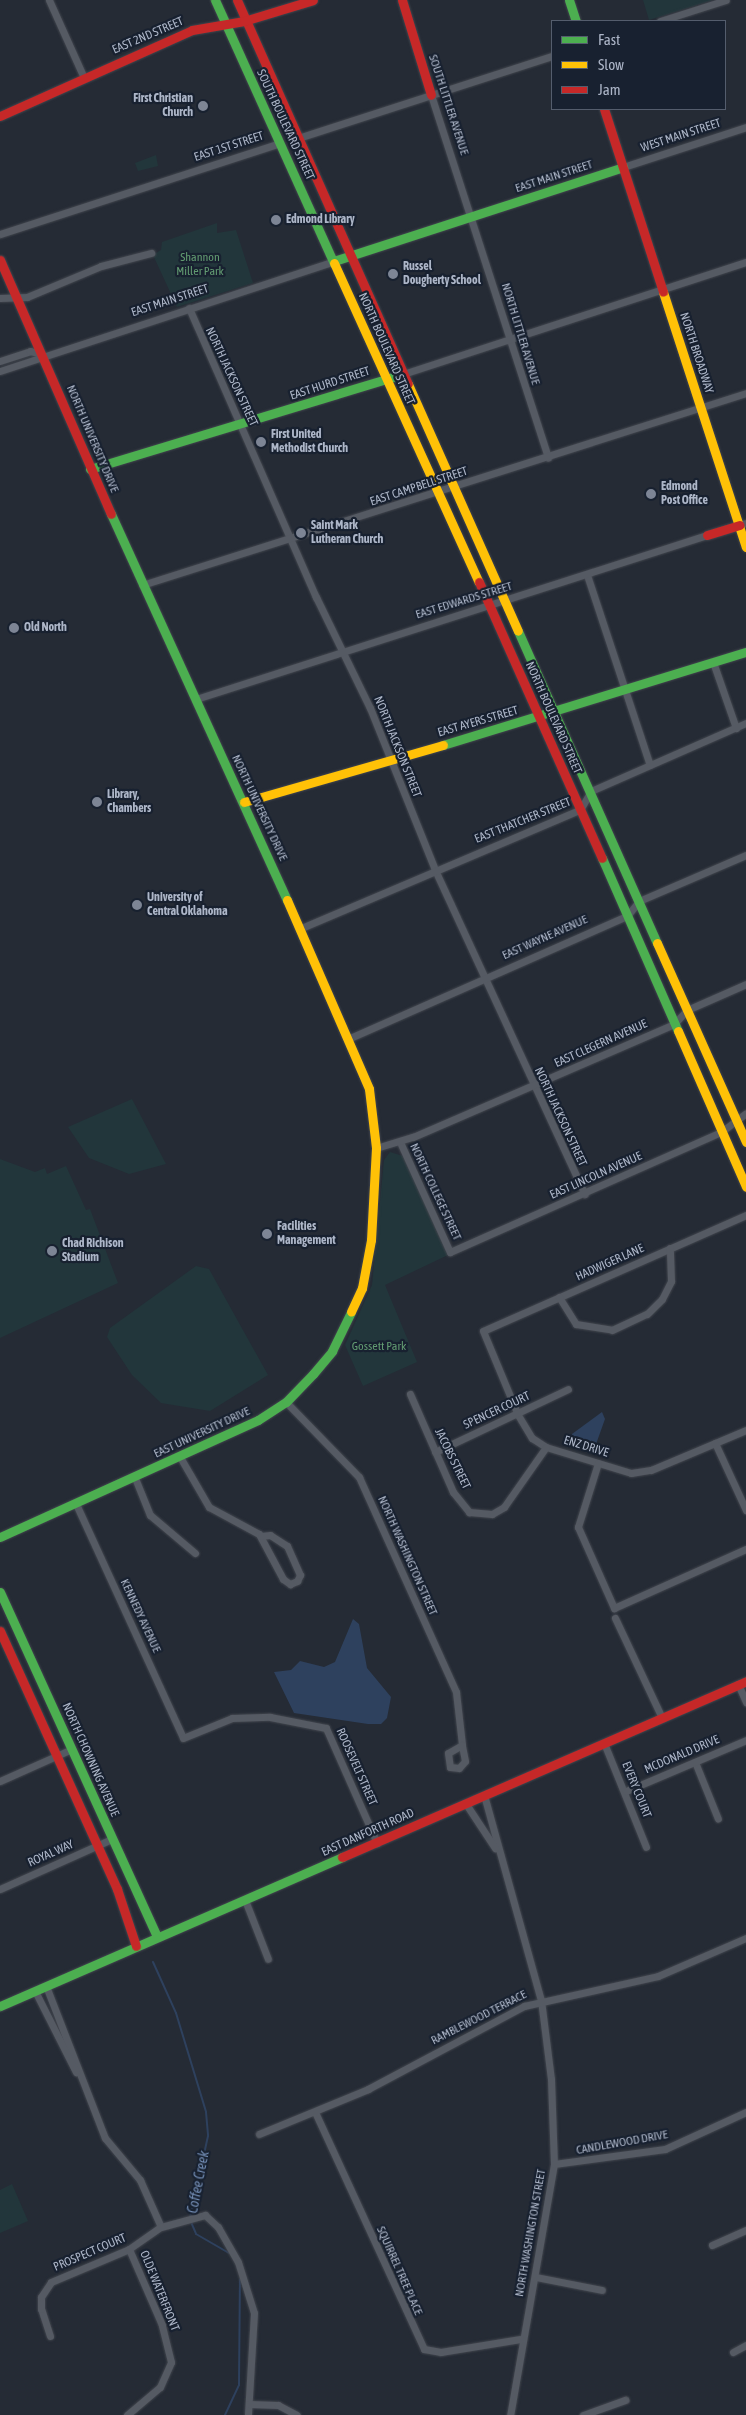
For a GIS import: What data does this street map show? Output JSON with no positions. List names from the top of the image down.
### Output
{
  "streets": {
    "main road": [
      "EAST 2ND STREET",
      "SOUTH LITTLER AVENUE",
      "SOUTH BOULEVARD STREET",
      "EAST 1ST STREET",
      "EAST MAIN STREET",
      "NORTH BOULEVARD STREET",
      "NORTH BROADWAY",
      "EAST HURD STREET",
      "NORTH UNIVERSITY DRIVE",
      "EAST EDWARDS STREET",
      "EAST AYERS STREET",
      "EAST UNIVERSITY DRIVE",
      "NORTH CHOWNING AVENUE",
      "EAST DANFORTH ROAD"
    ],
    "street": [
      "WEST MAIN STREET",
      "NORTH LITTLER AVENUE",
      "NORTH JACKSON STREET",
      "EAST CAMPBELL STREET",
      "EAST THATCHER STREET",
      "EAST WAYNE AVENUE",
      "EAST CLEGERN AVENUE",
      "EAST LINCOLN AVENUE",
      "NORTH COLLEGE STREET",
      "HADWIGER LANE",
      "SPENCER COURT",
      "ENZ DRIVE",
      "JACOBS STREET",
      "NORTH WASHINGTON STREET",
      "KENNEDY AVENUE",
      "MCDONALD DRIVE",
      "ROOSEVELT STREET",
      "EVERY COURT",
      "ROYAL WAY",
      "RAMBLEWOOD TERRACE",
      "CANDLEWOOD DRIVE",
      "PROSPECT COURT",
      "SQUIRREL TREE PLACE",
      "OLDE WATERFRONT"
    ]
  },
  "crossings": [
    ["EAST 2ND STREET", "SOUTH BOULEVARD STREET"],
    ["SOUTH LITTLER AVENUE", "EAST 1ST STREET"],
    ["SOUTH LITTLER AVENUE", "EAST MAIN STREET"],
    ["SOUTH LITTLER AVENUE", "NORTH LITTLER AVENUE"],
    ["SOUTH BOULEVARD STREET", "EAST 1ST STREET"],
    ["SOUTH BOULEVARD STREET", "EAST MAIN STREET"],
    ["SOUTH BOULEVARD STREET", "NORTH BOULEVARD STREET"],
    ["WEST MAIN STREET", "EAST MAIN STREET"],
    ["WEST MAIN STREET", "NORTH BROADWAY"],
    ["EAST MAIN STREET", "NORTH LITTLER AVENUE"],
    ["EAST MAIN STREET", "NORTH BOULEVARD STREET"],
    ["EAST MAIN STREET", "NORTH BROADWAY"],
    ["EAST MAIN STREET", "NORTH JACKSON STREET"],
    ["EAST MAIN STREET", "NORTH UNIVERSITY DRIVE"],
    ["NORTH LITTLER AVENUE", "EAST HURD STREET"],
    ["NORTH LITTLER AVENUE", "EAST CAMPBELL STREET"],
    ["NORTH BOULEVARD STREET", "EAST HURD STREET"],
    ["NORTH BOULEVARD STREET", "EAST CAMPBELL STREET"],
    ["NORTH BOULEVARD STREET", "EAST EDWARDS STREET"],
    ["NORTH BOULEVARD STREET", "EAST AYERS STREET"],
    ["NORTH BOULEVARD STREET", "EAST THATCHER STREET"],
    ["NORTH BOULEVARD STREET", "EAST WAYNE AVENUE"],
    ["NORTH BOULEVARD STREET", "EAST CLEGERN AVENUE"],
    ["NORTH BOULEVARD STREET", "EAST LINCOLN AVENUE"],
    ["NORTH BROADWAY", "EAST HURD STREET"],
    ["NORTH BROADWAY", "EAST CAMPBELL STREET"],
    ["NORTH BROADWAY", "EAST EDWARDS STREET"],
    ["NORTH JACKSON STREET", "EAST HURD STREET"],
    ["NORTH JACKSON STREET", "EAST CAMPBELL STREET"],
    ["NORTH JACKSON STREET", "EAST EDWARDS STREET"],
    ["NORTH JACKSON STREET", "EAST AYERS STREET"],
    ["NORTH JACKSON STREET", "EAST THATCHER STREET"],
    ["NORTH JACKSON STREET", "EAST WAYNE AVENUE"],
    ["NORTH JACKSON STREET", "EAST CLEGERN AVENUE"],
    ["NORTH JACKSON STREET", "EAST LINCOLN AVENUE"],
    ["EAST HURD STREET", "NORTH UNIVERSITY DRIVE"],
    ["NORTH UNIVERSITY DRIVE", "EAST CAMPBELL STREET"],
    ["NORTH UNIVERSITY DRIVE", "EAST EDWARDS STREET"],
    ["NORTH UNIVERSITY DRIVE", "EAST AYERS STREET"],
    ["NORTH UNIVERSITY DRIVE", "EAST THATCHER STREET"],
    ["NORTH UNIVERSITY DRIVE", "EAST WAYNE AVENUE"],
    ["NORTH UNIVERSITY DRIVE", "EAST CLEGERN AVENUE"],
    ["NORTH UNIVERSITY DRIVE", "EAST UNIVERSITY DRIVE"],
    ["EAST CLEGERN AVENUE", "NORTH COLLEGE STREET"],
    ["EAST LINCOLN AVENUE", "NORTH COLLEGE STREET"],
    ["HADWIGER LANE", "ENZ DRIVE"],
    ["SPENCER COURT", "ENZ DRIVE"],
    ["SPENCER COURT", "JACOBS STREET"],
    ["EAST UNIVERSITY DRIVE", "NORTH WASHINGTON STREET"],
    ["EAST UNIVERSITY DRIVE", "KENNEDY AVENUE"],
    ["ENZ DRIVE", "JACOBS STREET"],
    ["NORTH WASHINGTON STREET", "EAST DANFORTH ROAD"],
    ["NORTH WASHINGTON STREET", "RAMBLEWOOD TERRACE"],
    ["NORTH WASHINGTON STREET", "CANDLEWOOD DRIVE"],
    ["NORTH WASHINGTON STREET", "SQUIRREL TREE PLACE"],
    ["KENNEDY AVENUE", "ROOSEVELT STREET"],
    ["MCDONALD DRIVE", "EVERY COURT"],
    ["NORTH CHOWNING AVENUE", "EAST DANFORTH ROAD"],
    ["NORTH CHOWNING AVENUE", "ROYAL WAY"],
    ["ROOSEVELT STREET", "EAST DANFORTH ROAD"],
    ["EVERY COURT", "EAST DANFORTH ROAD"],
    ["RAMBLEWOOD TERRACE", "SQUIRREL TREE PLACE"],
    ["PROSPECT COURT", "OLDE WATERFRONT"]
  ],
  "water": ["Coffee Creek"],
  "parks": ["Shannon Miller Park", "Gossett Park"],
  "places": [
    "First Christian Church",
    "Edmond Library",
    "Russel Dougherty School",
    "First United Methodist Church",
    "Edmond Post Office",
    "Saint Mark Lutheran Church",
    "Old North",
    "Library, Chambers",
    "University of Central Oklahoma",
    "Facilities Management",
    "Chad Richison Stadium"
  ],
  "legend": ["Fast", "Slow", "Jam"]
}
